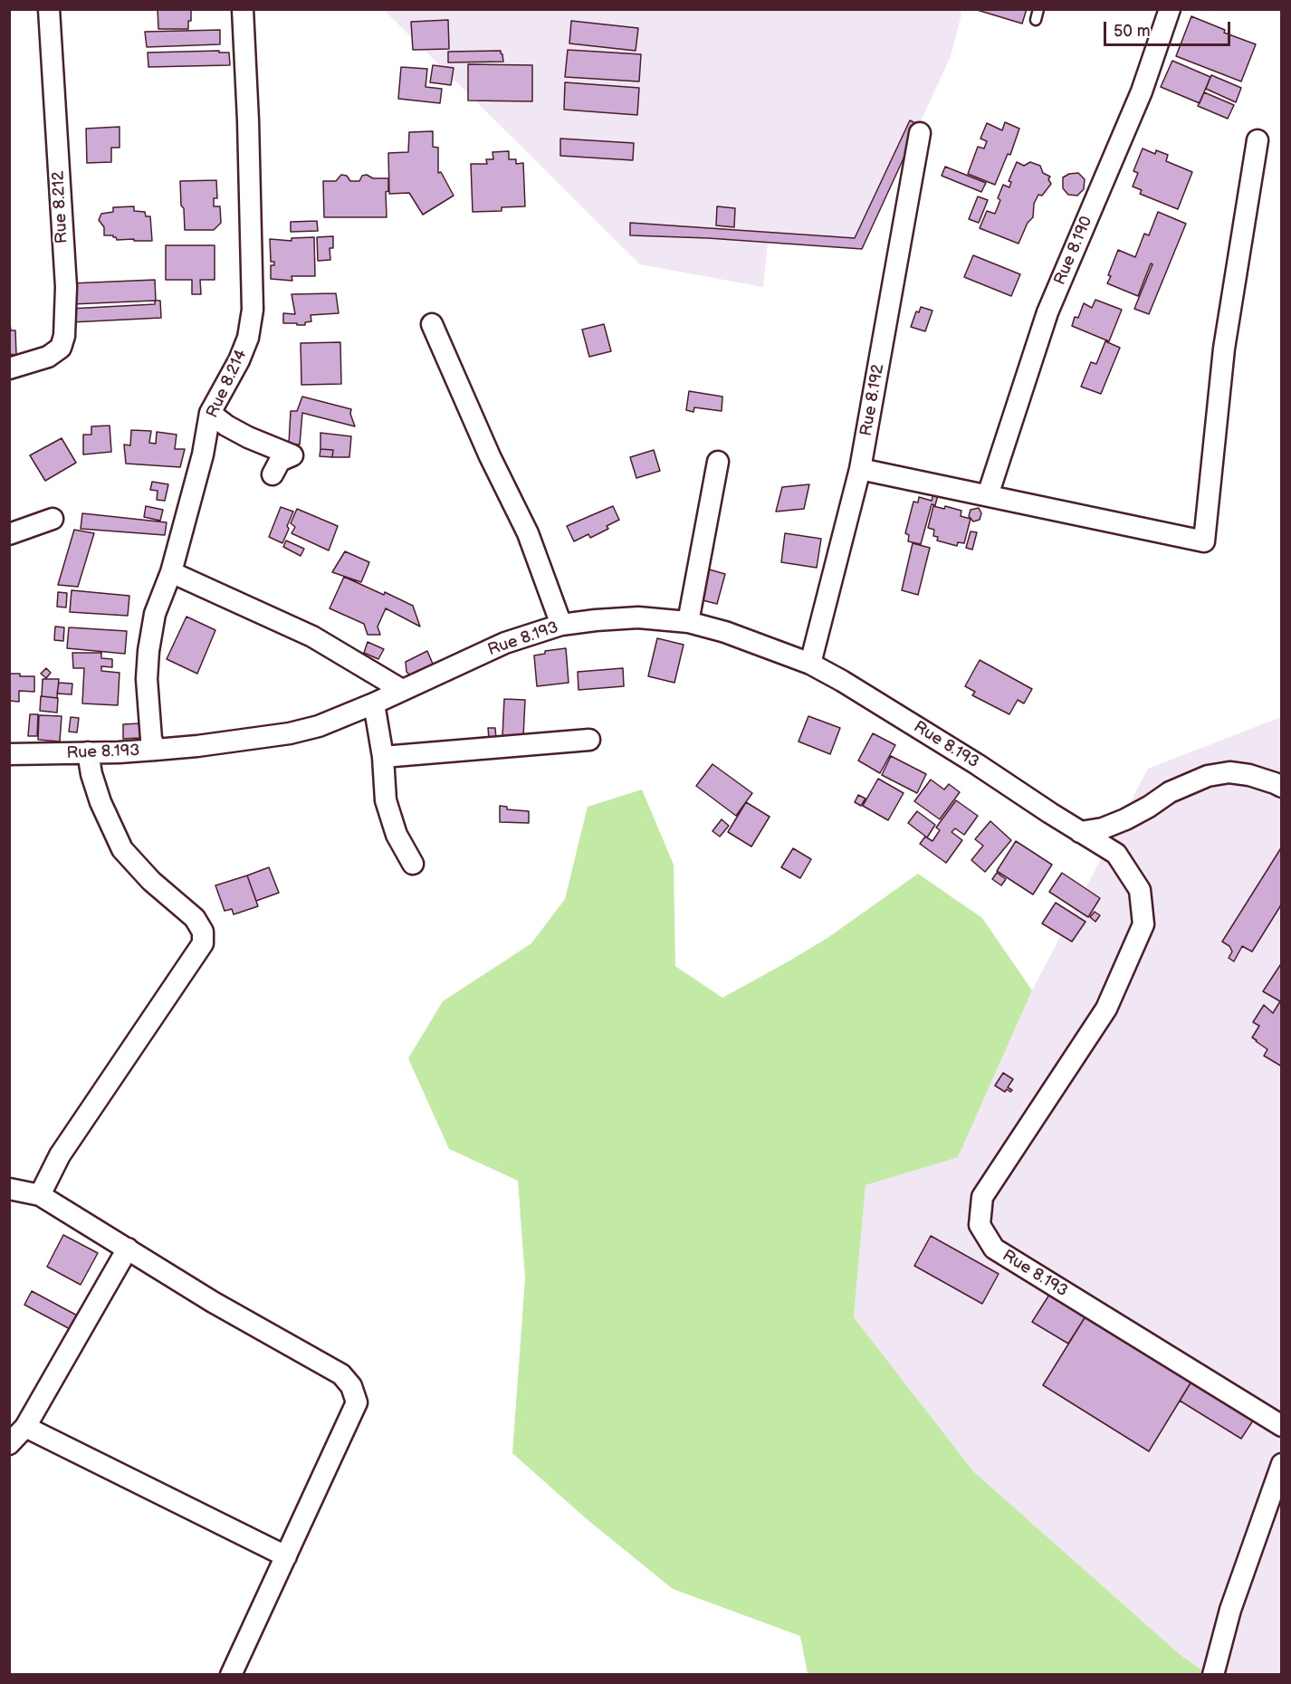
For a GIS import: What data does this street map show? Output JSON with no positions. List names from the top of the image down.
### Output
{
  "streets": {
    "street": [
      "Rue 8.212",
      "Rue 8.190",
      "Rue 8.214",
      "Rue 8.192",
      "Rue 8.193"
    ]
  },
  "crossings": [
    ["Rue 8.214", "Rue 8.193"],
    ["Rue 8.192", "Rue 8.193"]
  ],
  "scale_bar": "50 m"
}
